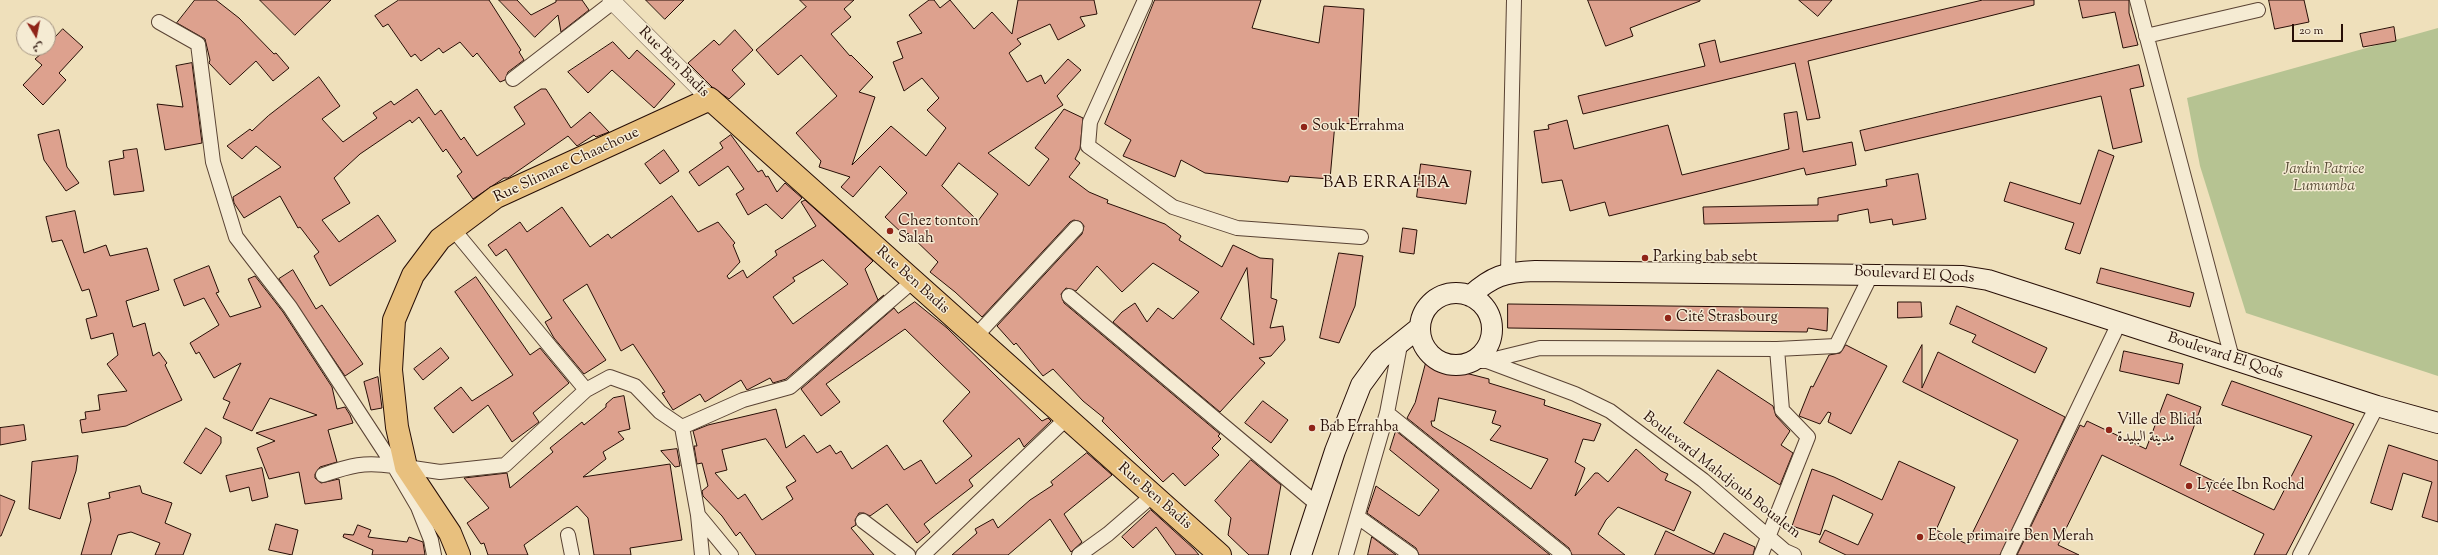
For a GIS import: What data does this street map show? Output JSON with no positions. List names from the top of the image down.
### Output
{
  "streets": {
    "main road": ["Rue Ben Badis", "Rue Slimane Chaachoue", "Boulevard El Qods"],
    "street": ["Boulevard Mahdjoub Boualem"]
  },
  "crossings": [
    ["Rue Ben Badis", "Rue Slimane Chaachoue"],
    ["Boulevard El Qods", "Boulevard Mahdjoub Boualem"]
  ],
  "districts": ["BAB ERRAHBA"],
  "parks": ["Jardin Patrice Lumumba"],
  "places": [
    "Souk Errahma",
    "Chez tonton Salah",
    "Parking bab sebt",
    "Cité Strasbourg",
    "Bab Errahba",
    "Ville de Blida مدينة البليدة",
    "Lycée Ibn Rochd",
    "Ecole primaire Ben Merah"
  ],
  "scale_bar": "20 m",
  "north": "bottom"
}
